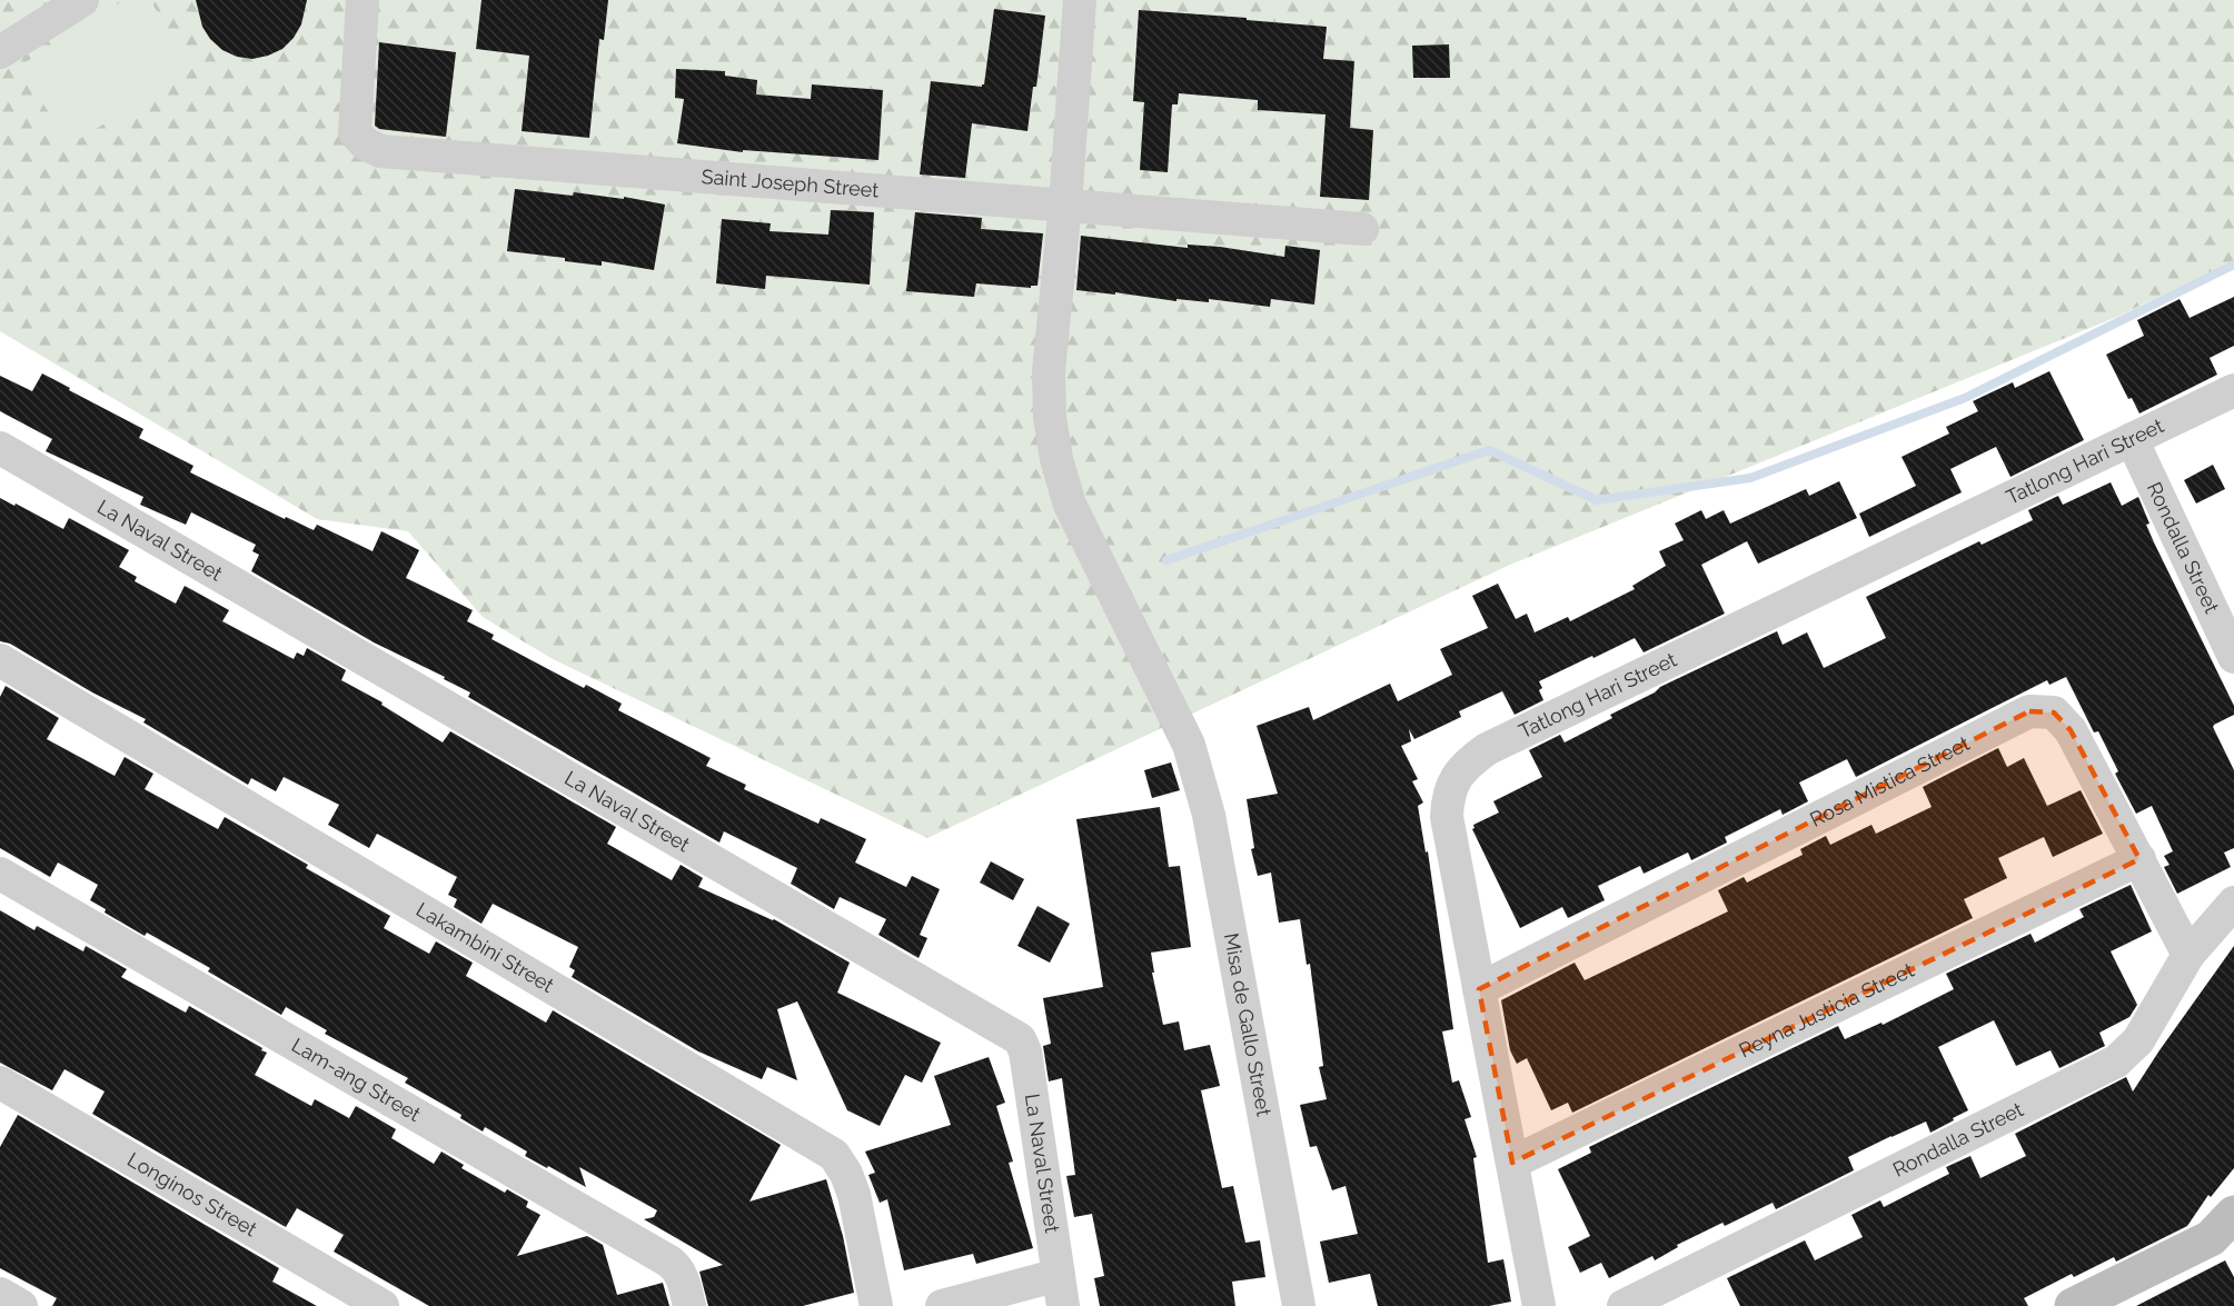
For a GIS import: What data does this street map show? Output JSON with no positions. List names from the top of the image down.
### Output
{
  "streets": {
    "street": [
      "Saint Joseph Street",
      "Tatlong Hari Street",
      "La Naval Street",
      "Rondalla Street",
      "Rosa Mistica Street",
      "Lakambini Street",
      "Reyna Justicia Street",
      "Misa de Gallo Street",
      "Lam-ang Street",
      "Longinos Street"
    ]
  },
  "crossings": [
    ["Saint Joseph Street", "Misa de Gallo Street"],
    ["Tatlong Hari Street", "Rondalla Street"],
    ["Tatlong Hari Street", "Rosa Mistica Street"],
    ["Tatlong Hari Street", "Reyna Justicia Street"],
    ["Rondalla Street", "Rosa Mistica Street"],
    ["Rosa Mistica Street", "Reyna Justicia Street"]
  ]
}
